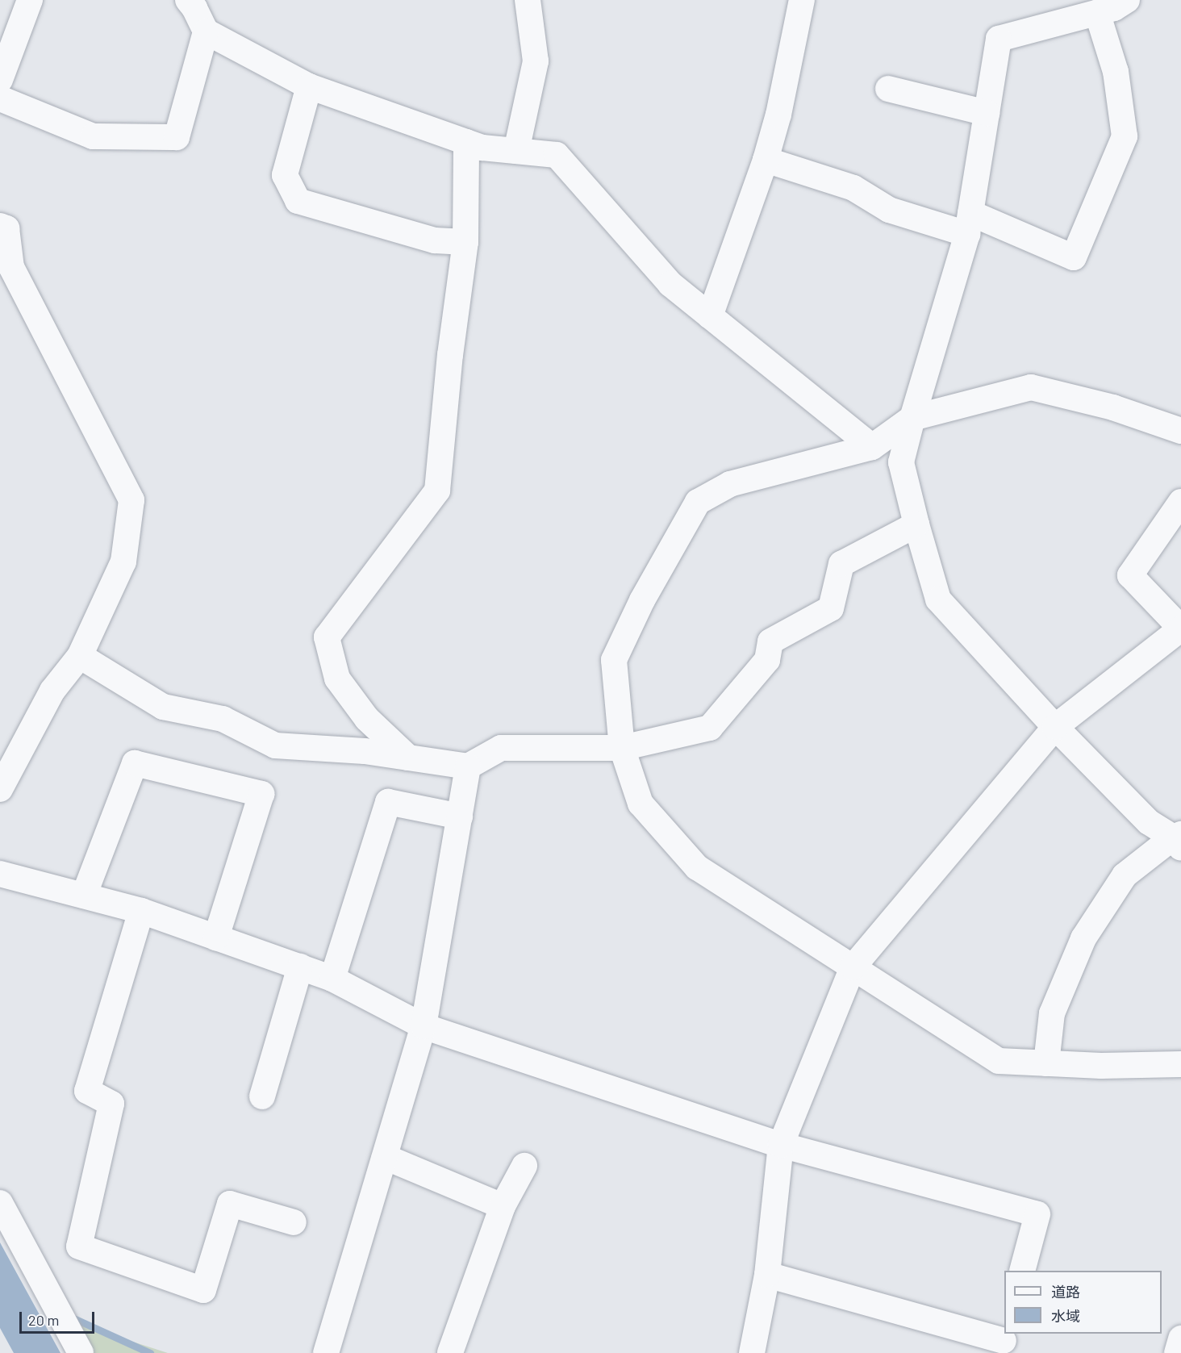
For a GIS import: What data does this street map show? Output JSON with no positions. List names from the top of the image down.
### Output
{
  "legend": ["道路", "水域"],
  "scale_bar": "20 m"
}
